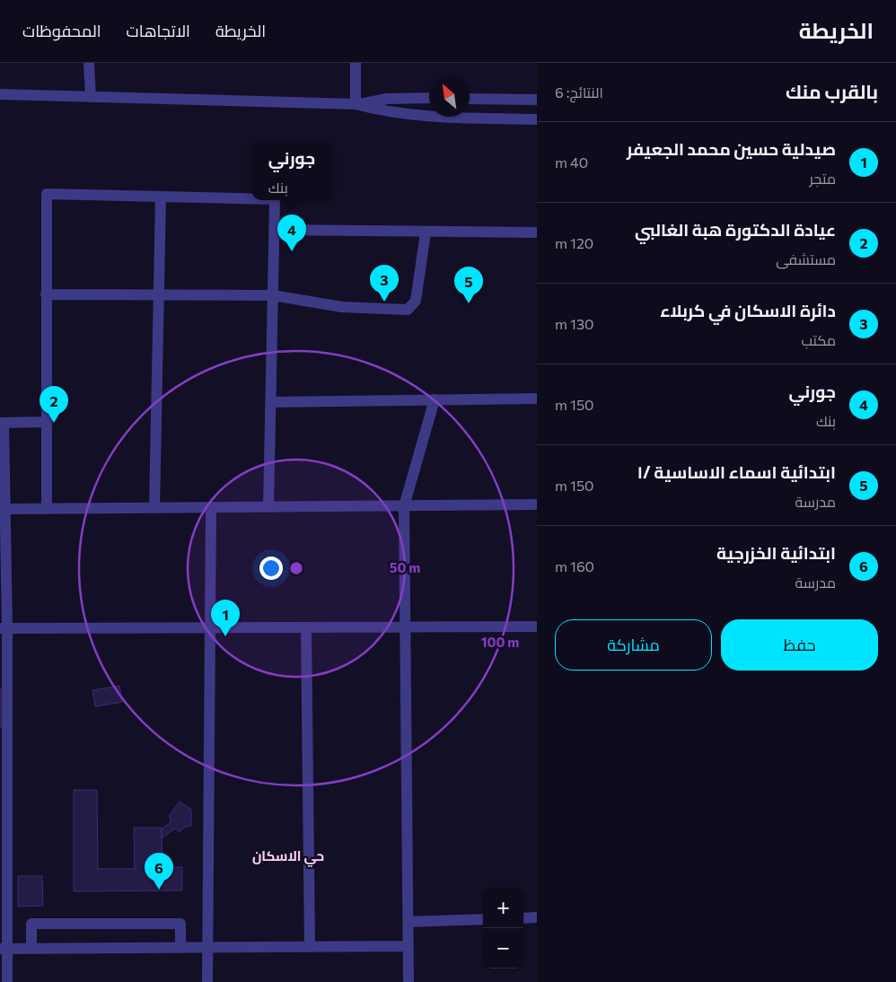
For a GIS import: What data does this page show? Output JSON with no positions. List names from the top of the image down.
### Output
{
  "districts": ["حي الاسكان"],
  "north": "top left",
  "page": {
    "header": "الخريطة",
    "nav": ["الخريطة", "الاتجاهات", "المحفوظات"],
    "heading": ["بالقرب منك", "النتائج: 6"],
    "list": [
      {
        "mark": "1",
        "name": "صيدلية حسين محمد الجعيفر",
        "note": "متجر",
        "value": "40 m"
      },
      {
        "mark": "2",
        "name": "عيادة الدكتورة هبة الغالبي",
        "note": "مستشفى",
        "value": "120 m"
      },
      {
        "mark": "3",
        "name": "دائرة الاسكان في كربلاء",
        "note": "مكتب",
        "value": "130 m"
      },
      {
        "mark": "4",
        "name": "جورني",
        "note": "بنك",
        "value": "150 m"
      },
      {
        "mark": "5",
        "name": "ابتدائية اسماء الاساسية /١",
        "note": "مدرسة",
        "value": "150 m"
      },
      {
        "mark": "6",
        "name": "ابتدائية الخزرجية",
        "note": "مدرسة",
        "value": "160 m"
      }
    ],
    "popup": ["جورني", "بنك"],
    "pins": [
      "4",
      "3",
      "5",
      "2",
      "1",
      "6"
    ],
    "buttons": ["حفظ", "مشاركة"],
    "map_buttons": ["+", "−"]
  },
  "rings": ["50 m", "100 m"]
}
